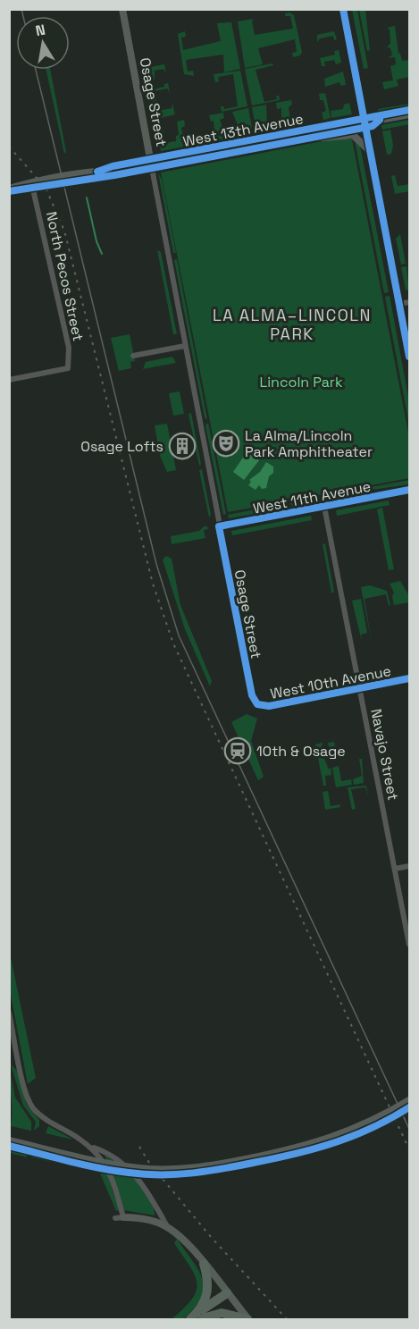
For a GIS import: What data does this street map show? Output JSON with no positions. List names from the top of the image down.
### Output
{
  "streets": {
    "street": [
      "Osage Street",
      "West 13th Avenue",
      "North Pecos Street",
      "West 11th Avenue",
      "West 10th Avenue",
      "Navajo Street"
    ]
  },
  "crossings": [
    ["Osage Street", "West 13th Avenue"],
    ["Osage Street", "West 11th Avenue"],
    ["Osage Street", "West 10th Avenue"],
    ["West 13th Avenue", "North Pecos Street"],
    ["West 11th Avenue", "Navajo Street"],
    ["West 10th Avenue", "Navajo Street"]
  ],
  "districts": ["LA ALMA–LINCOLN PARK"],
  "parks": ["Lincoln Park"],
  "places": {
    "theatre": ["La Alma/Lincoln Park Amphitheater"],
    "building": ["Osage Lofts"],
    "station": ["10th & Osage"]
  },
  "north": "top"
}
